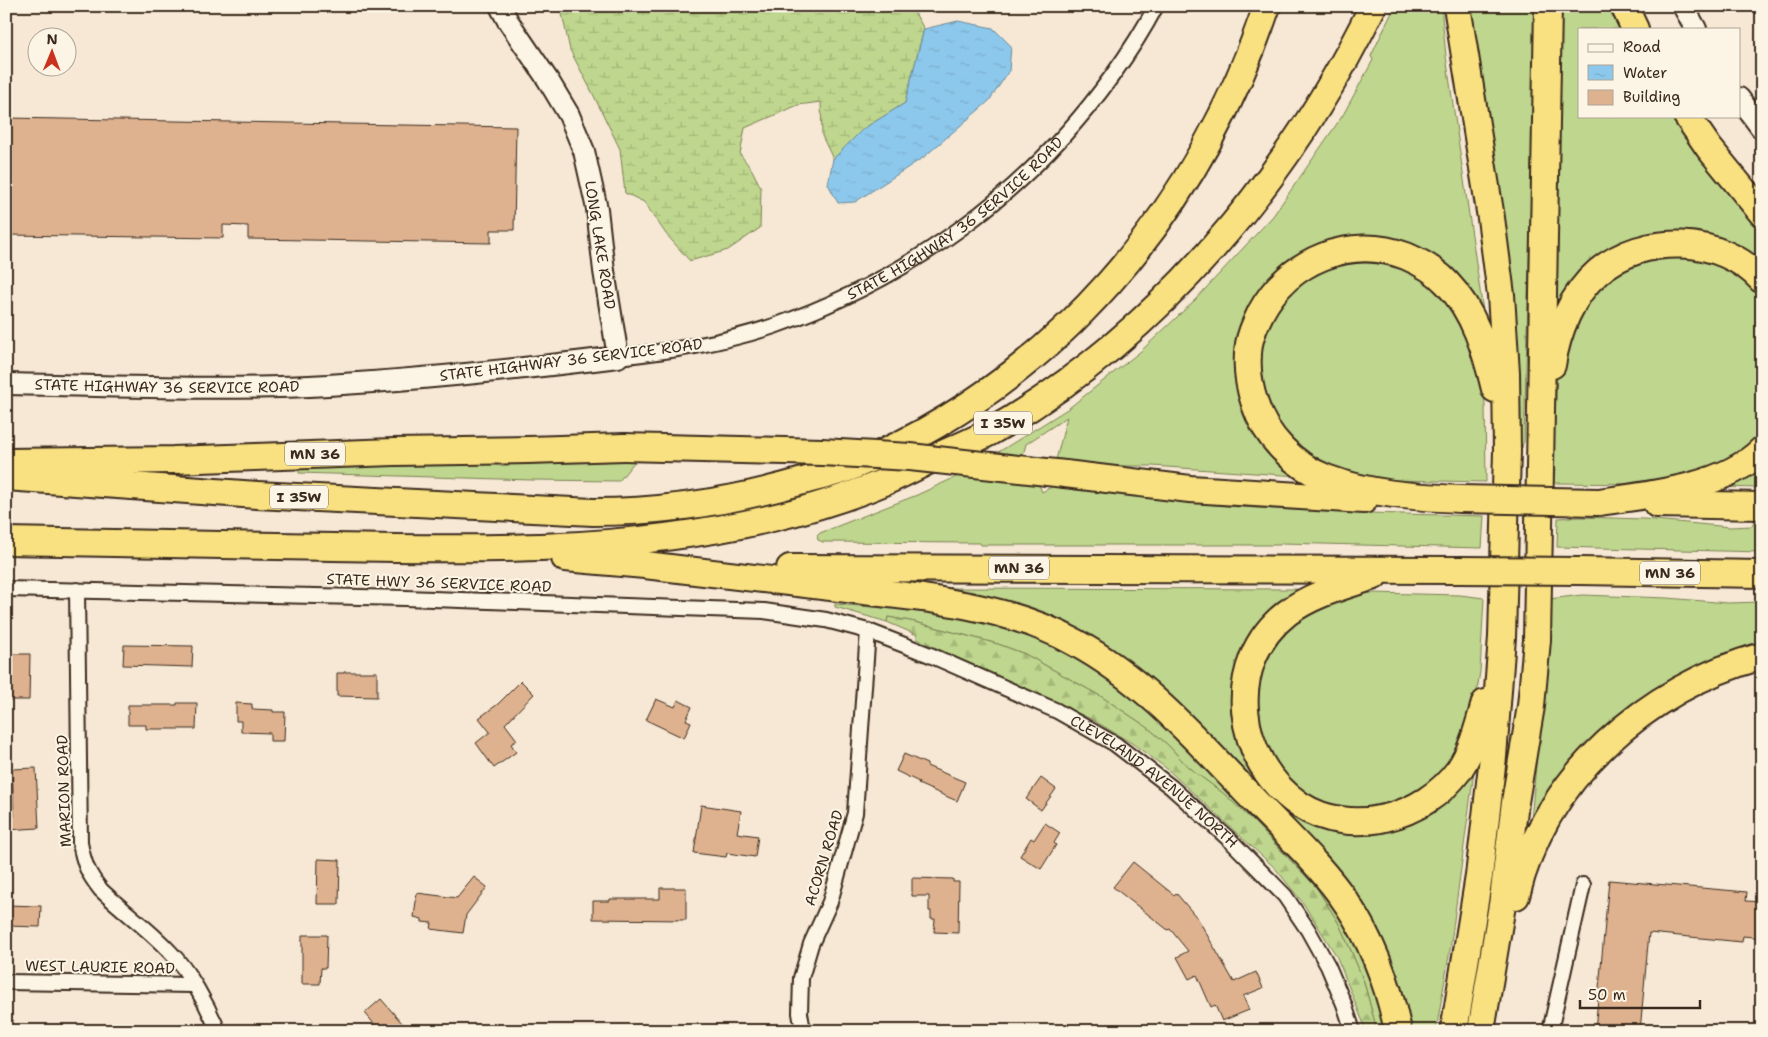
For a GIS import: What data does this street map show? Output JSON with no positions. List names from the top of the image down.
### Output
{
  "streets": {
    "highway": ["I 35W", "MN 36"],
    "street": [
      "STATE HIGHWAY 36 SERVICE ROAD",
      "LONG LAKE ROAD",
      "STATE HWY 36 SERVICE ROAD",
      "CLEVELAND AVENUE NORTH",
      "MARION ROAD",
      "ACORN ROAD",
      "WEST LAURIE ROAD"
    ]
  },
  "crossings": [
    ["STATE HIGHWAY 36 SERVICE ROAD", "LONG LAKE ROAD"],
    ["I 35W", "MN 36"],
    ["STATE HWY 36 SERVICE ROAD", "CLEVELAND AVENUE NORTH"],
    ["STATE HWY 36 SERVICE ROAD", "MARION ROAD"],
    ["STATE HWY 36 SERVICE ROAD", "ACORN ROAD"],
    ["CLEVELAND AVENUE NORTH", "ACORN ROAD"],
    ["MARION ROAD", "WEST LAURIE ROAD"]
  ],
  "legend": ["Road", "Water", "Building"],
  "scale_bar": "50 m",
  "north": "top"
}
